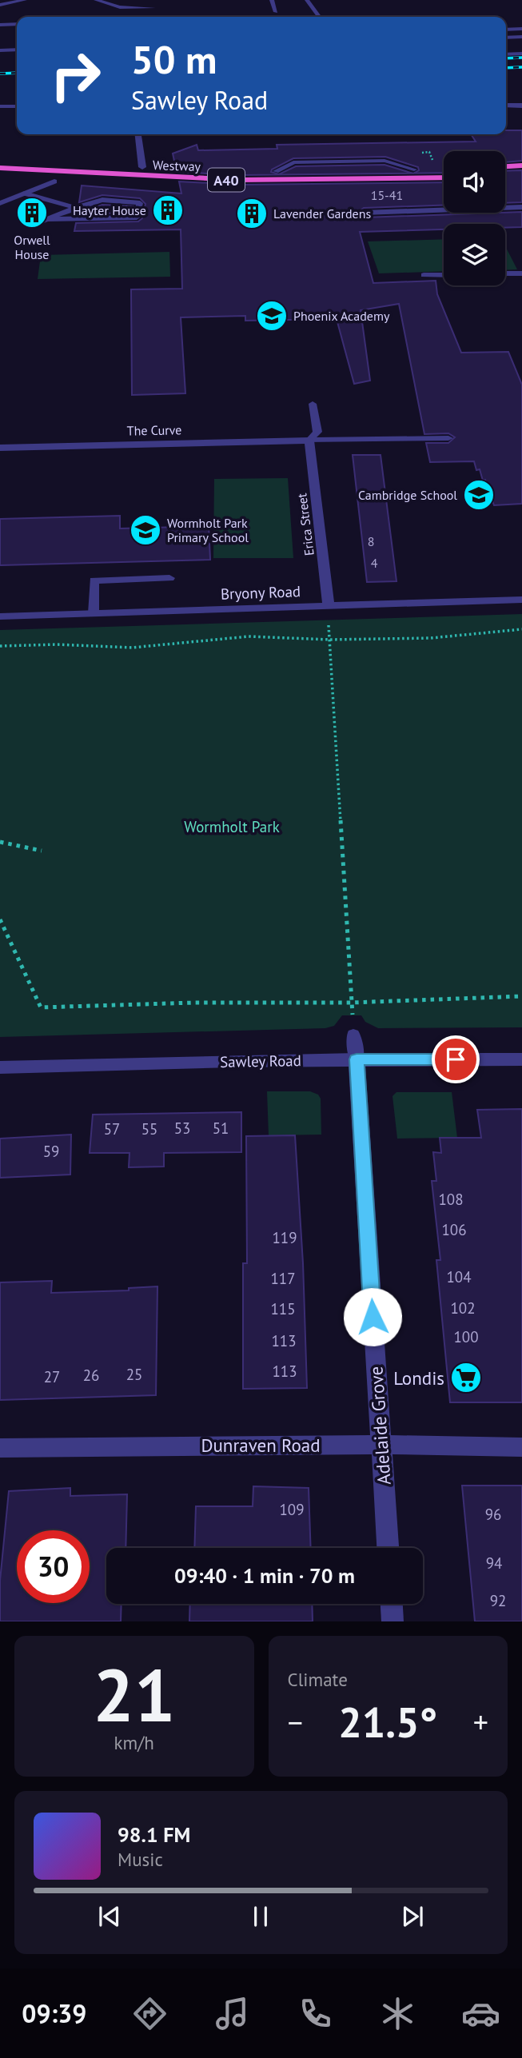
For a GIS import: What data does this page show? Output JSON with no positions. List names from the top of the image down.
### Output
{
  "streets": {
    "highway": ["Westway", "A40"],
    "street": [
      "The Curve",
      "Erica Street",
      "Bryony Road",
      "Sawley Road",
      "Adelaide Grove",
      "Dunraven Road"
    ]
  },
  "crossings": [
    ["The Curve", "Erica Street"],
    ["Erica Street", "Bryony Road"],
    ["Sawley Road", "Adelaide Grove"],
    ["Adelaide Grove", "Dunraven Road"]
  ],
  "parks": ["Wormholt Park"],
  "places": {
    "building": ["Hayter House", "Orwell House", "Lavender Gardens"],
    "school or university": ["Phoenix Academy", "Cambridge School", "Wormholt Park Primary School"],
    "supermarket": ["Londis"]
  },
  "house_numbers": [
    "15-41",
    "8",
    "4",
    "53",
    "51",
    "57",
    "55",
    "59",
    "108",
    "106",
    "119",
    "104",
    "117",
    "102",
    "115",
    "100",
    "113",
    "113",
    "25",
    "26",
    "27",
    "109",
    "96",
    "94",
    "92"
  ],
  "page": {
    "turn": ["50 m", "Sawley Road"],
    "limit": "30",
    "trip": "09:40 · 1 min · 70 m",
    "tile": [
      ["21", "km/h"],
      "Climate"
    ],
    "heat": ["−", "21.5°", "+"],
    "song": ["98.1 FM", "Music"],
    "tabs": "09:39"
  }
}
